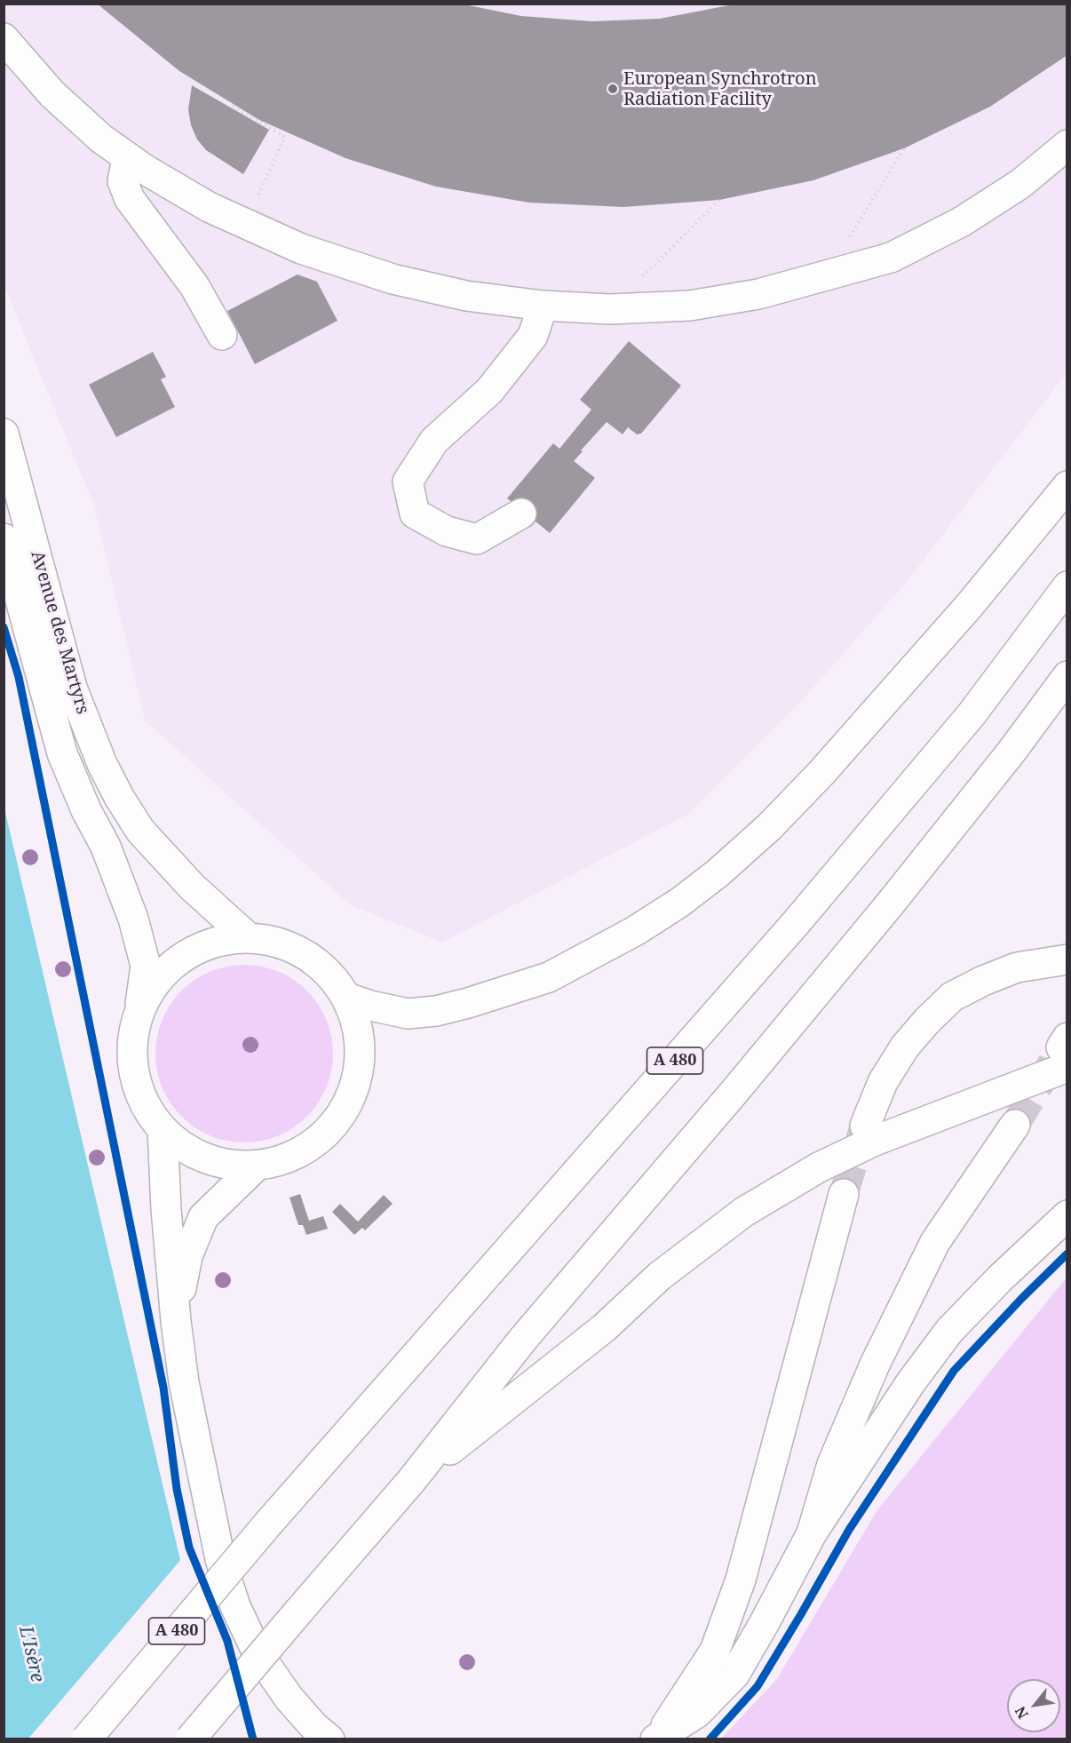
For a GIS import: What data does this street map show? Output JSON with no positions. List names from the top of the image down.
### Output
{
  "streets": {
    "main road": ["Avenue des Martyrs", "A 480"]
  },
  "water": ["L'Isère"],
  "places": ["European Synchrotron Radiation Facility"],
  "north": "bottom left"
}
